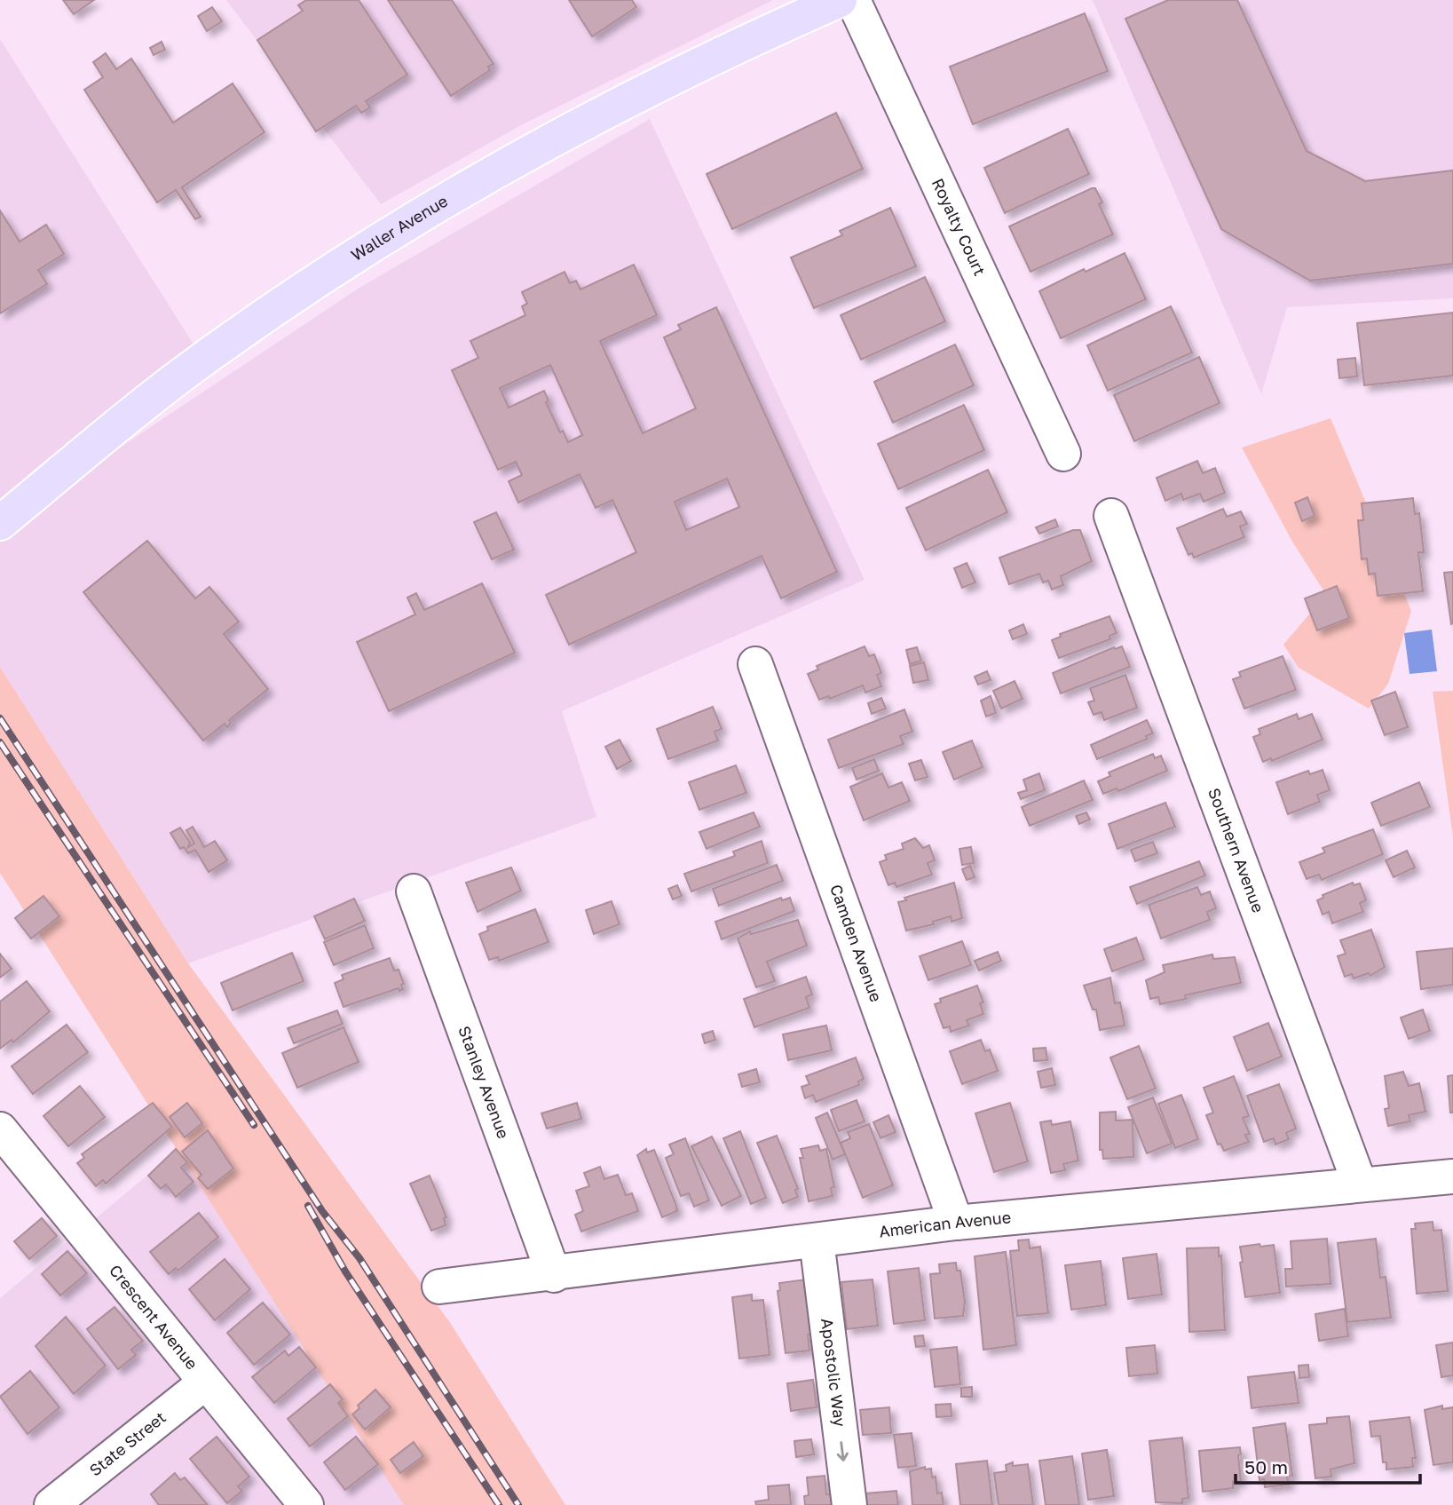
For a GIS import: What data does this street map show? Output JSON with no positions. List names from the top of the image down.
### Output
{
  "streets": {
    "main road": ["Waller Avenue"],
    "street": [
      "Royalty Court",
      "Southern Avenue",
      "Camden Avenue",
      "Stanley Avenue",
      "American Avenue",
      "Crescent Avenue",
      "Apostolic Way",
      "State Street"
    ]
  },
  "crossings": [
    ["Southern Avenue", "American Avenue"],
    ["Camden Avenue", "American Avenue"],
    ["Stanley Avenue", "American Avenue"],
    ["American Avenue", "Apostolic Way"],
    ["Crescent Avenue", "State Street"]
  ],
  "one_way": ["Apostolic Way"],
  "scale_bar": "50 m"
}
